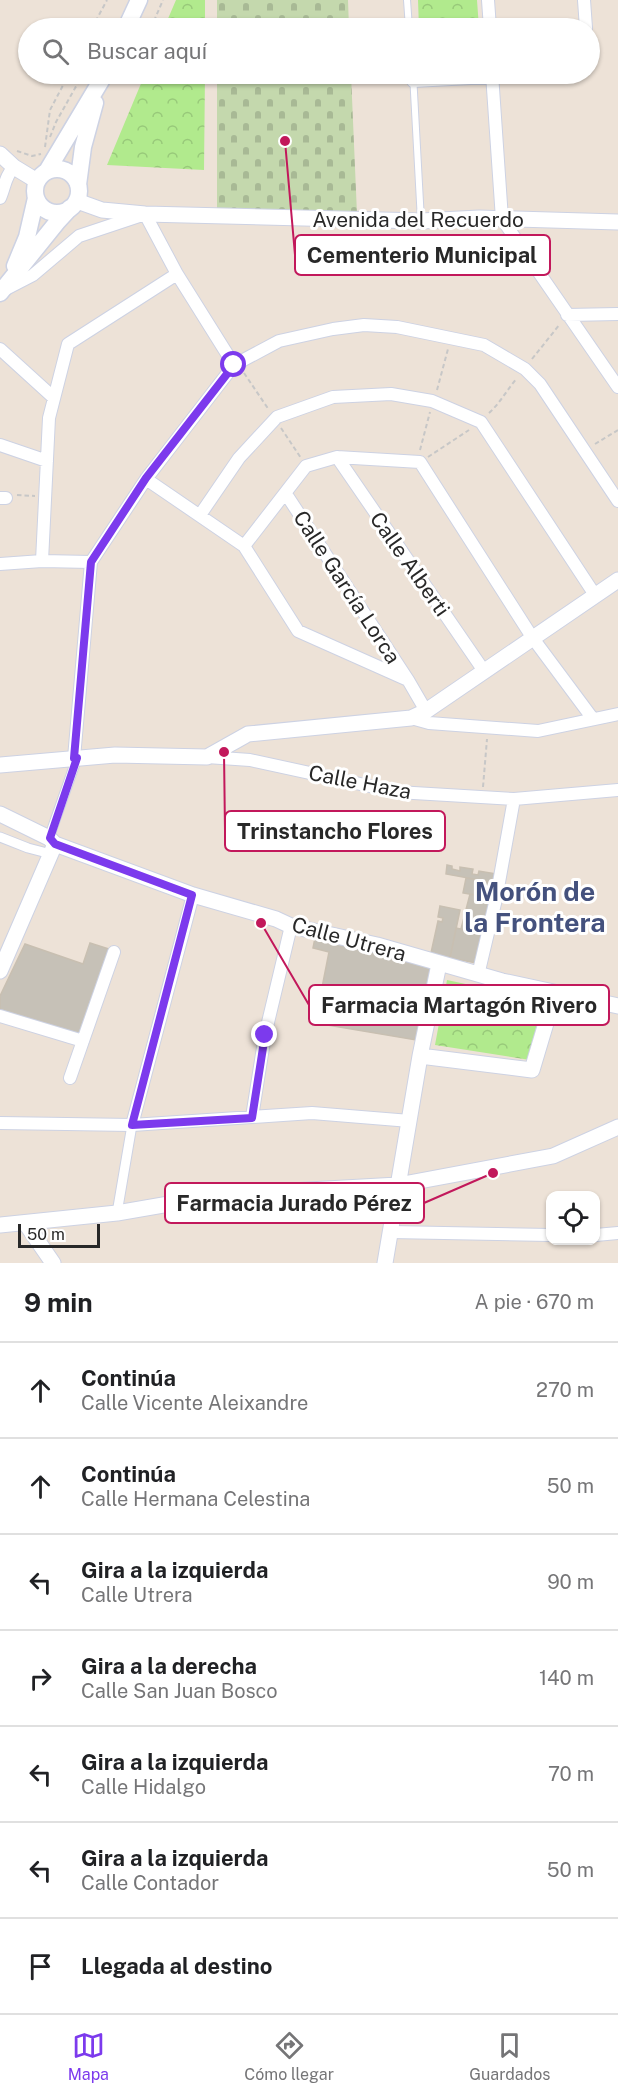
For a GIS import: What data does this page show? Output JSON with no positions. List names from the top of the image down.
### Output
{
  "streets": {
    "street": [
      "Avenida del Recuerdo",
      "Calle Alberti",
      "Calle García Lorca",
      "Calle Haza",
      "Calle Utrera"
    ]
  },
  "districts": ["Morón de la Frontera"],
  "places": [
    "Cementerio Municipal",
    "Trinstancho Flores",
    "Farmacia Martagón Rivero",
    "Farmacia Jurado Pérez"
  ],
  "scale_bar": "50 m",
  "page": {
    "search": "Buscar aquí",
    "scale": "50 m",
    "heading": ["9 min", "A pie · 670 m"],
    "list": [
      ["Continúa", "Calle Vicente Aleixandre", "270 m"],
      ["Continúa", "Calle Hermana Celestina", "50 m"],
      ["Gira a la izquierda", "Calle Utrera", "90 m"],
      ["Gira a la derecha", "Calle San Juan Bosco", "140 m"],
      ["Gira a la izquierda", "Calle Hidalgo", "70 m"],
      ["Gira a la izquierda", "Calle Contador", "50 m"],
      "Llegada al destino"
    ],
    "nav": ["Mapa", "Cómo llegar", "Guardados"]
  }
}
